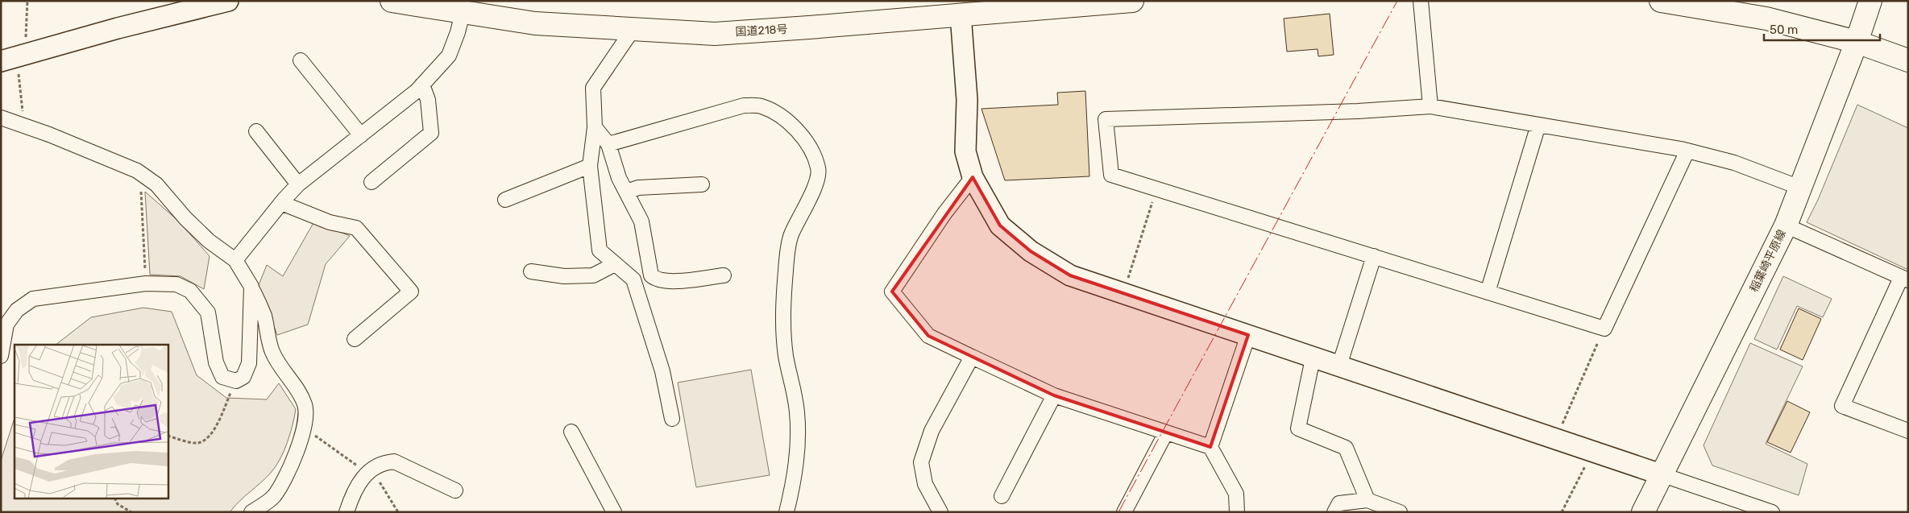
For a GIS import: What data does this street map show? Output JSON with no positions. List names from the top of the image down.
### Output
{
  "streets": {
    "main road": ["国道218号", "稲葉崎平原線"]
  },
  "scale_bar": "50 m"
}
